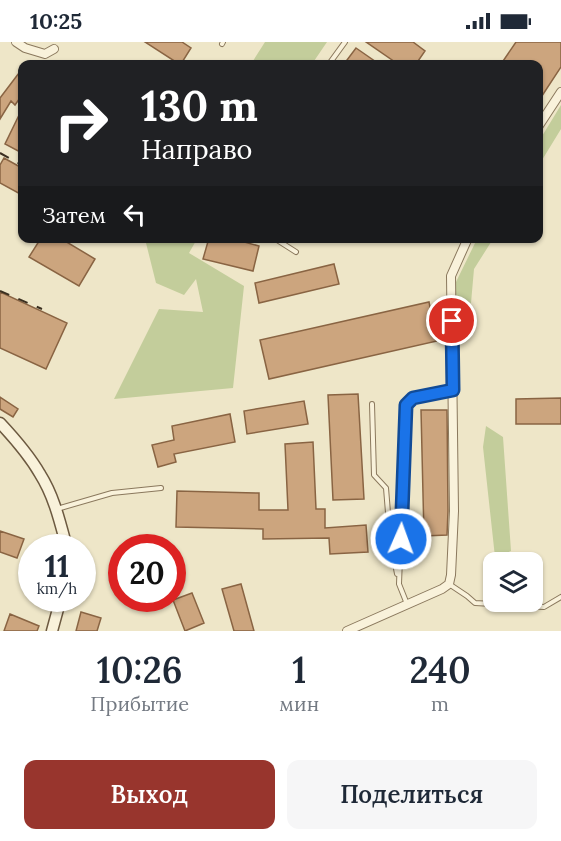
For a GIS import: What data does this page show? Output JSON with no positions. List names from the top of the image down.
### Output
{
  "page": {
    "status": "10:25",
    "turn": ["130 m", "Направо"],
    "then": "Затем",
    "speed": "11 km/h",
    "limit": "20",
    "eta": [
      "10:26",
      "Прибытие",
      "1",
      "мин",
      "240",
      "m"
    ],
    "buttons": ["Выход", "Поделиться"]
  }
}
